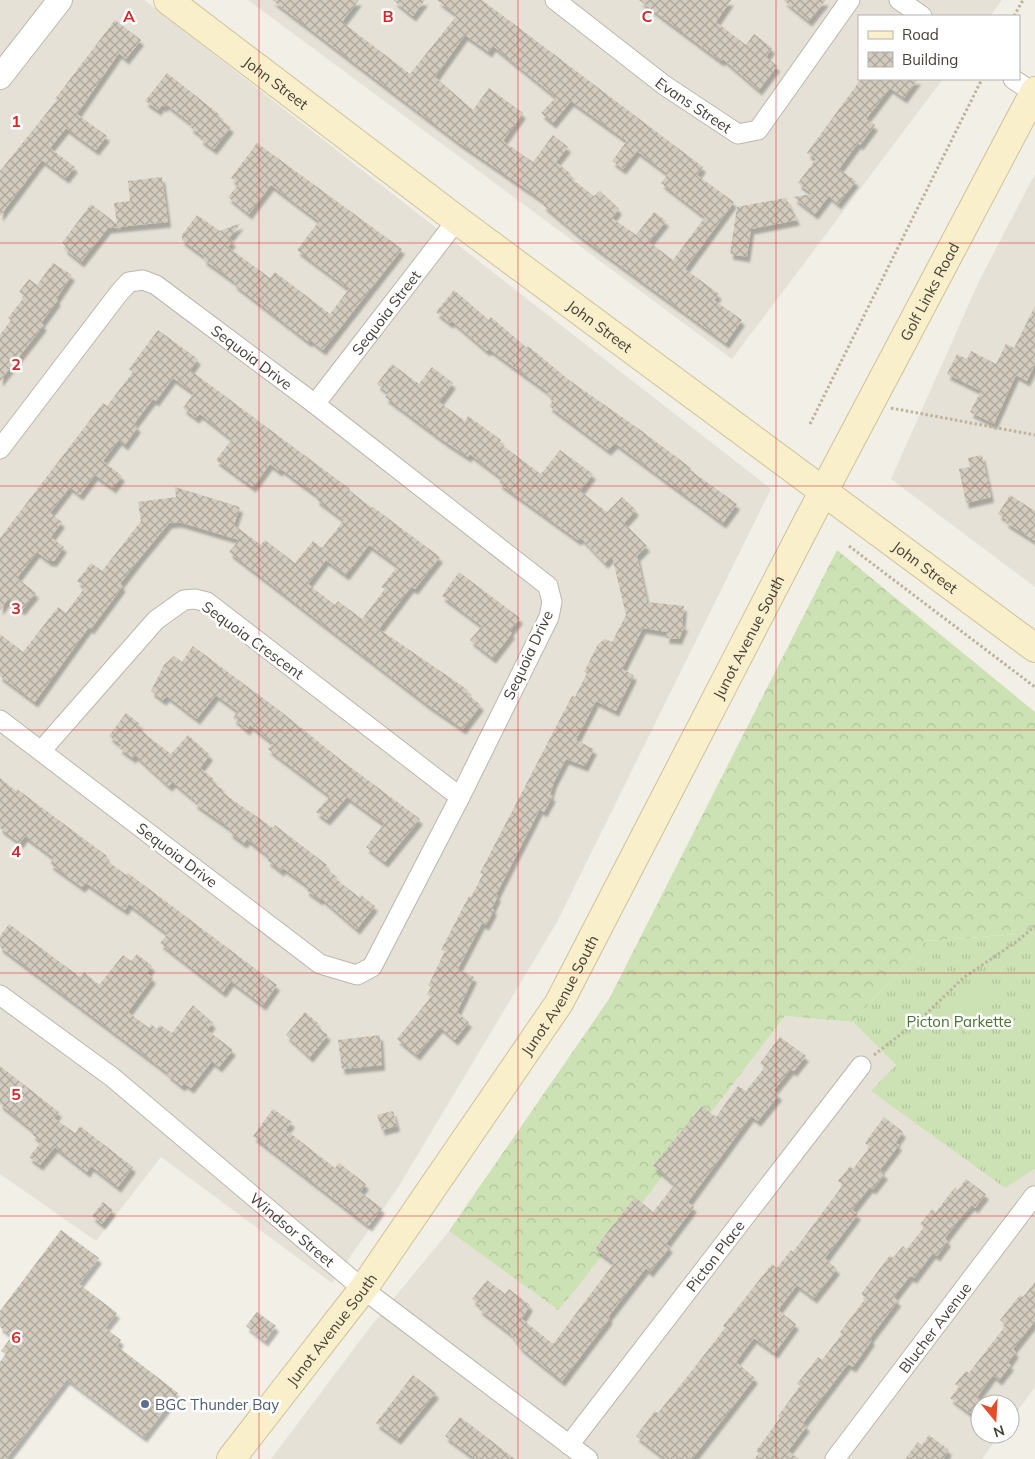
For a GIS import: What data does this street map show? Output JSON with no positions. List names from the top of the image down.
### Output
{
  "streets": {
    "main road": ["John Street", "Golf Links Road", "Junot Avenue South"],
    "street": [
      "Evans Street",
      "Sequoia Street",
      "Sequoia Drive",
      "Sequoia Crescent",
      "Windsor Street",
      "Picton Place",
      "Blucher Avenue"
    ]
  },
  "crossings": [
    ["John Street", "Golf Links Road"],
    ["John Street", "Sequoia Street"],
    ["John Street", "Junot Avenue South"],
    ["Golf Links Road", "Junot Avenue South"],
    ["Sequoia Street", "Sequoia Drive"],
    ["Sequoia Drive", "Sequoia Crescent"],
    ["Junot Avenue South", "Windsor Street"],
    ["Windsor Street", "Picton Place"]
  ],
  "parks": ["Picton Parkette"],
  "places": ["BGC Thunder Bay"],
  "legend": ["Road", "Building"],
  "north": "bottom",
  "grid": {
    "columns": ["A", "B", "C"],
    "rows": [
      "1",
      "2",
      "3",
      "4",
      "5",
      "6"
    ]
  }
}
